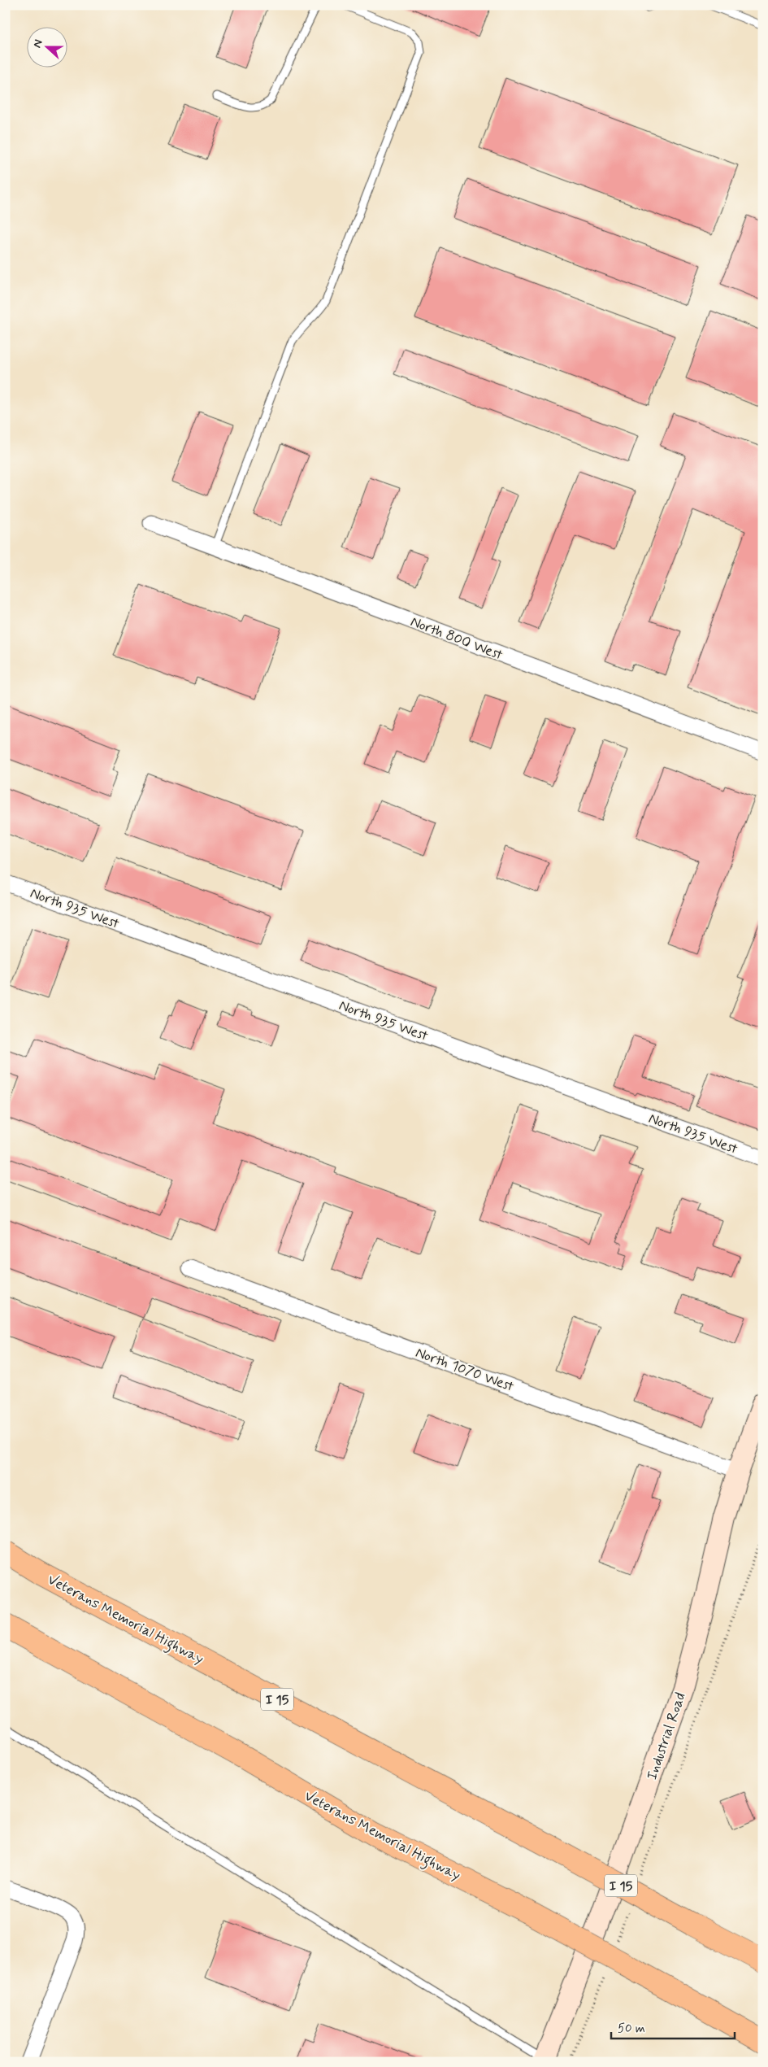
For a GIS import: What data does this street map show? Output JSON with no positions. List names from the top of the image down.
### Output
{
  "streets": {
    "highway": ["Veterans Memorial Highway", "I 15"],
    "street": [
      "North 800 West",
      "North 935 West",
      "North 1070 West",
      "Industrial Road"
    ]
  },
  "crossings": [
    ["North 1070 West", "Industrial Road"]
  ],
  "scale_bar": "50 m",
  "north": "left"
}
